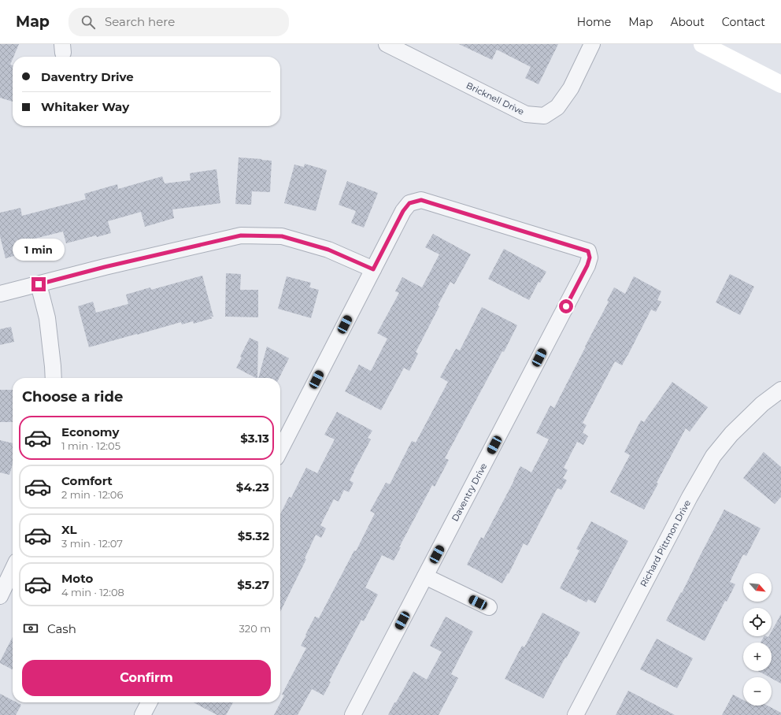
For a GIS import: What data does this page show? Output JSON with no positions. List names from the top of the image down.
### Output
{
  "streets": {
    "street": ["Bricknell Drive", "Daventry Drive", "Richard Pittmon Drive"]
  },
  "north": "bottom right",
  "page": {
    "header": "Map",
    "search": "Search here",
    "nav": [
      "Home",
      "Map",
      "About",
      "Contact"
    ],
    "banner": ["Daventry Drive", "Whitaker Way"],
    "bubble": "1 min",
    "heading": "Choose a ride",
    "list": [
      {
        "name": "Economy",
        "note": "1 min · 12:05",
        "value": "$3.13"
      },
      {
        "name": "Comfort",
        "note": "2 min · 12:06",
        "value": "$4.23"
      },
      {
        "name": "XL",
        "note": "3 min · 12:07",
        "value": "$5.32"
      },
      {
        "name": "Moto",
        "note": "4 min · 12:08",
        "value": "$5.27"
      }
    ],
    "map_buttons": ["+", "−"],
    "pay": ["Cash", "320 m"],
    "buttons": "Confirm"
  }
}
